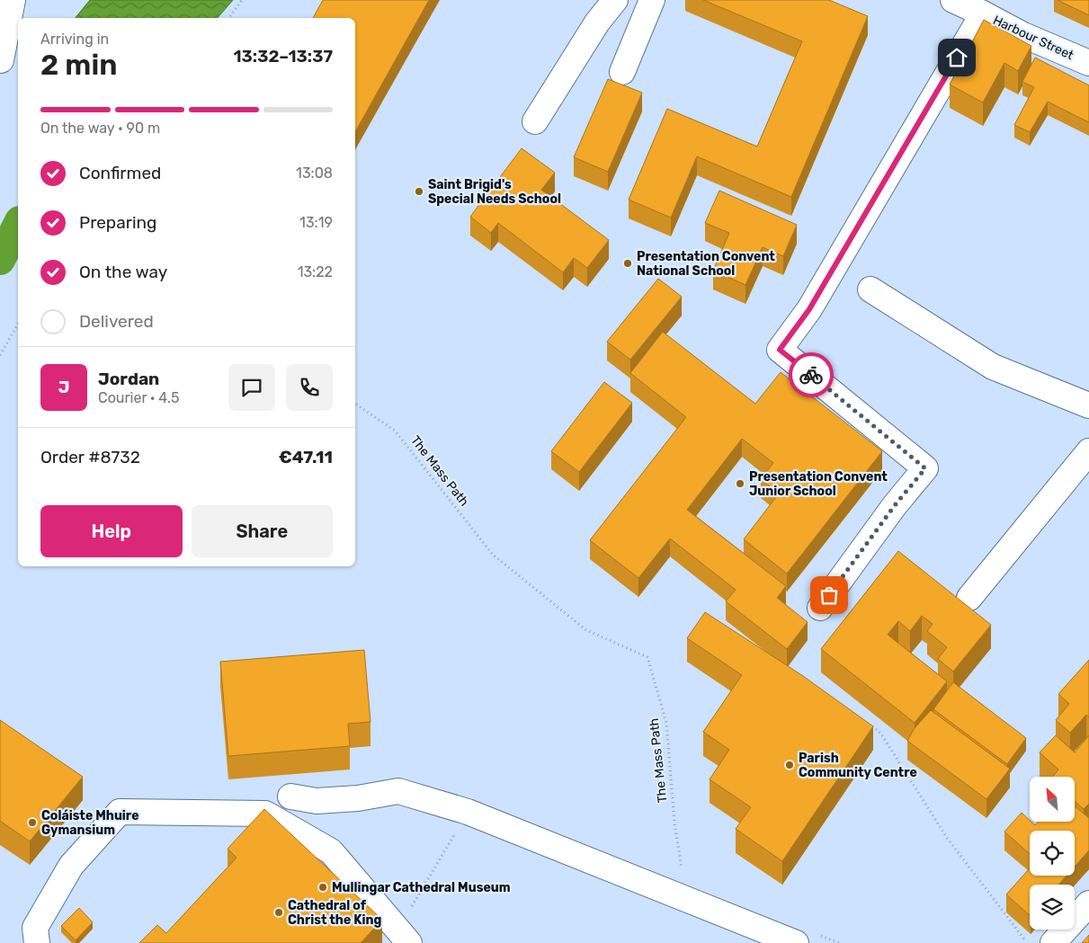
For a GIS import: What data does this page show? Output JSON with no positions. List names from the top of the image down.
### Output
{
  "streets": {
    "street": ["Harbour Street"],
    "path": ["The Mass Path"]
  },
  "places": [
    "Saint Brigid's Special Needs School",
    "Presentation Convent National School",
    "Presentation Convent Junior School",
    "Parish Community Centre",
    "Coláiste Mhuire Gymansium",
    "Mullingar Cathedral Museum",
    "Cathedral of Christ the King"
  ],
  "north": "top left",
  "page": {
    "heading": ["2 min", "Arriving in", "13:32–13:37"],
    "panel": [
      "Jordan",
      "Courier · 4.5",
      "Order #8732",
      "€47.11"
    ],
    "bar": "On the way · 90 m",
    "list": [
      ["Confirmed", "13:08"],
      ["Preparing", "13:19"],
      ["On the way", "13:22"],
      "Delivered"
    ],
    "round": "J",
    "buttons": ["Help", "Share"]
  }
}
